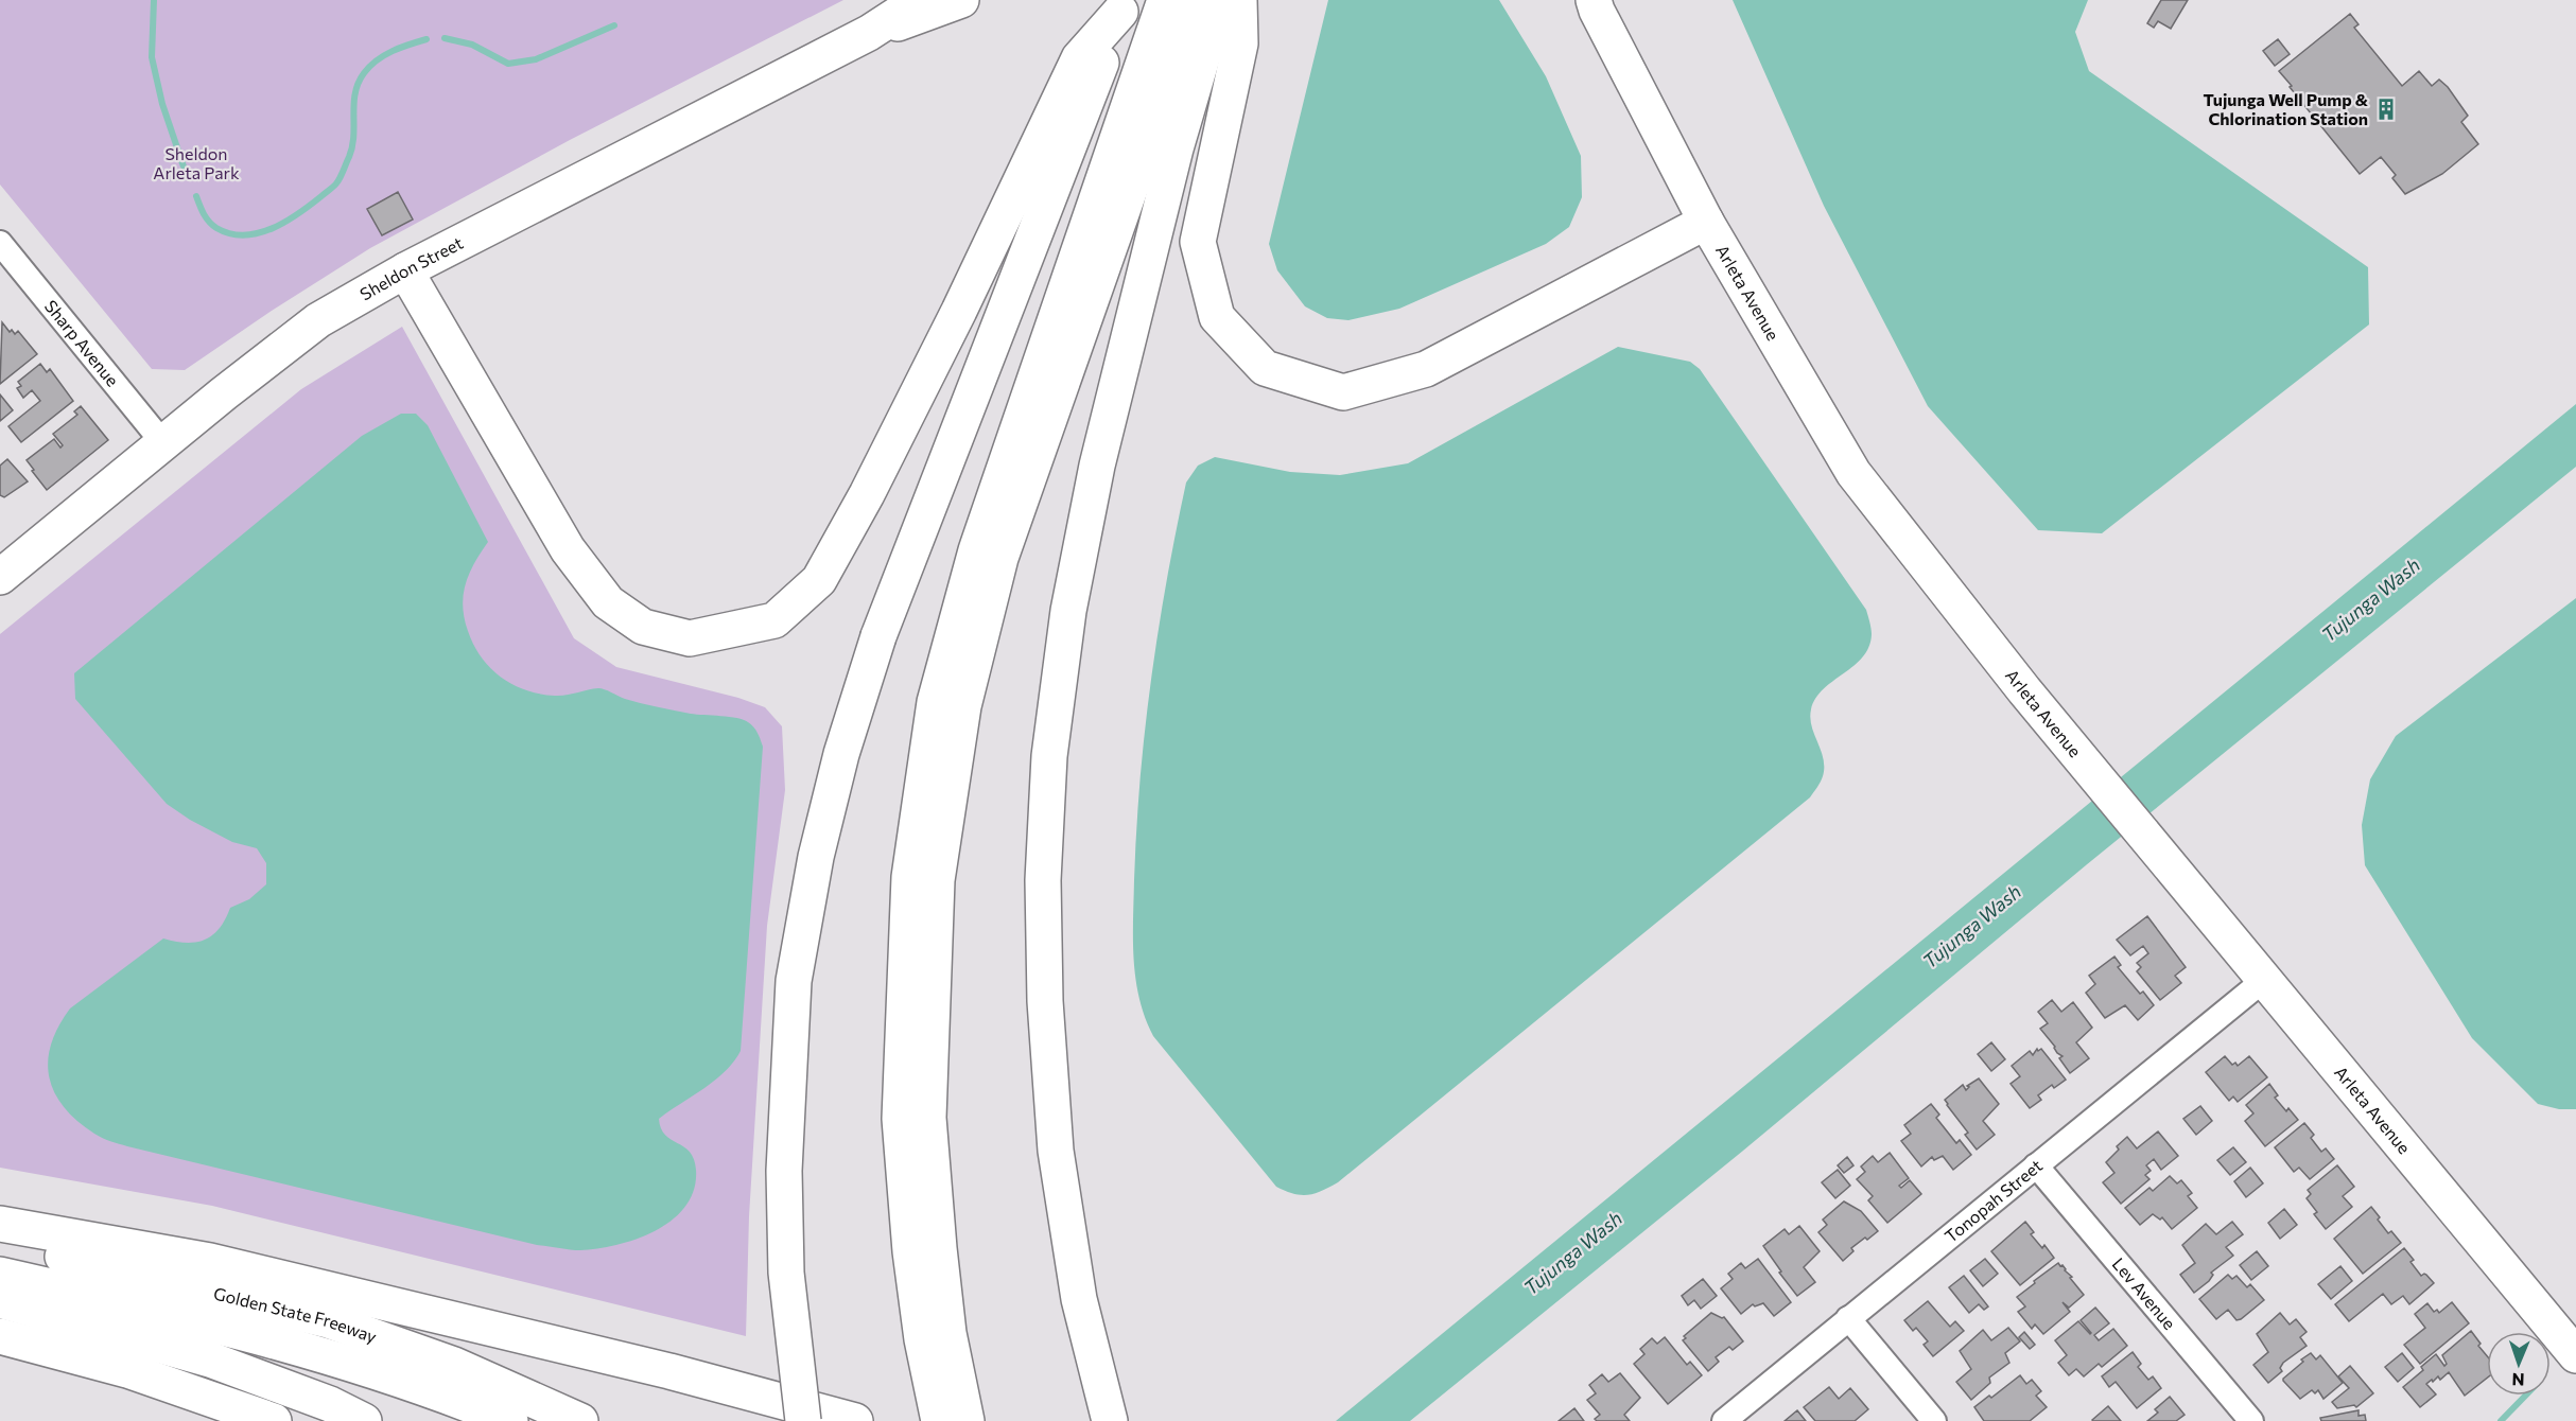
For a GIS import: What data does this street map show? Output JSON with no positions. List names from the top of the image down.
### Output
{
  "streets": {
    "main road": ["Sheldon Street", "Arleta Avenue", "Golden State Freeway"],
    "street": ["Sharp Avenue", "Tonopah Street", "Lev Avenue"]
  },
  "crossings": [
    ["Sheldon Street", "Sharp Avenue"],
    ["Arleta Avenue", "Tonopah Street"],
    ["Tonopah Street", "Lev Avenue"]
  ],
  "water": ["Tujunga Wash"],
  "parks": ["Sheldon Arleta Park"],
  "places": {
    "building": ["Tujunga Well Pump & Chlorination Station"]
  },
  "north": "bottom"
}
